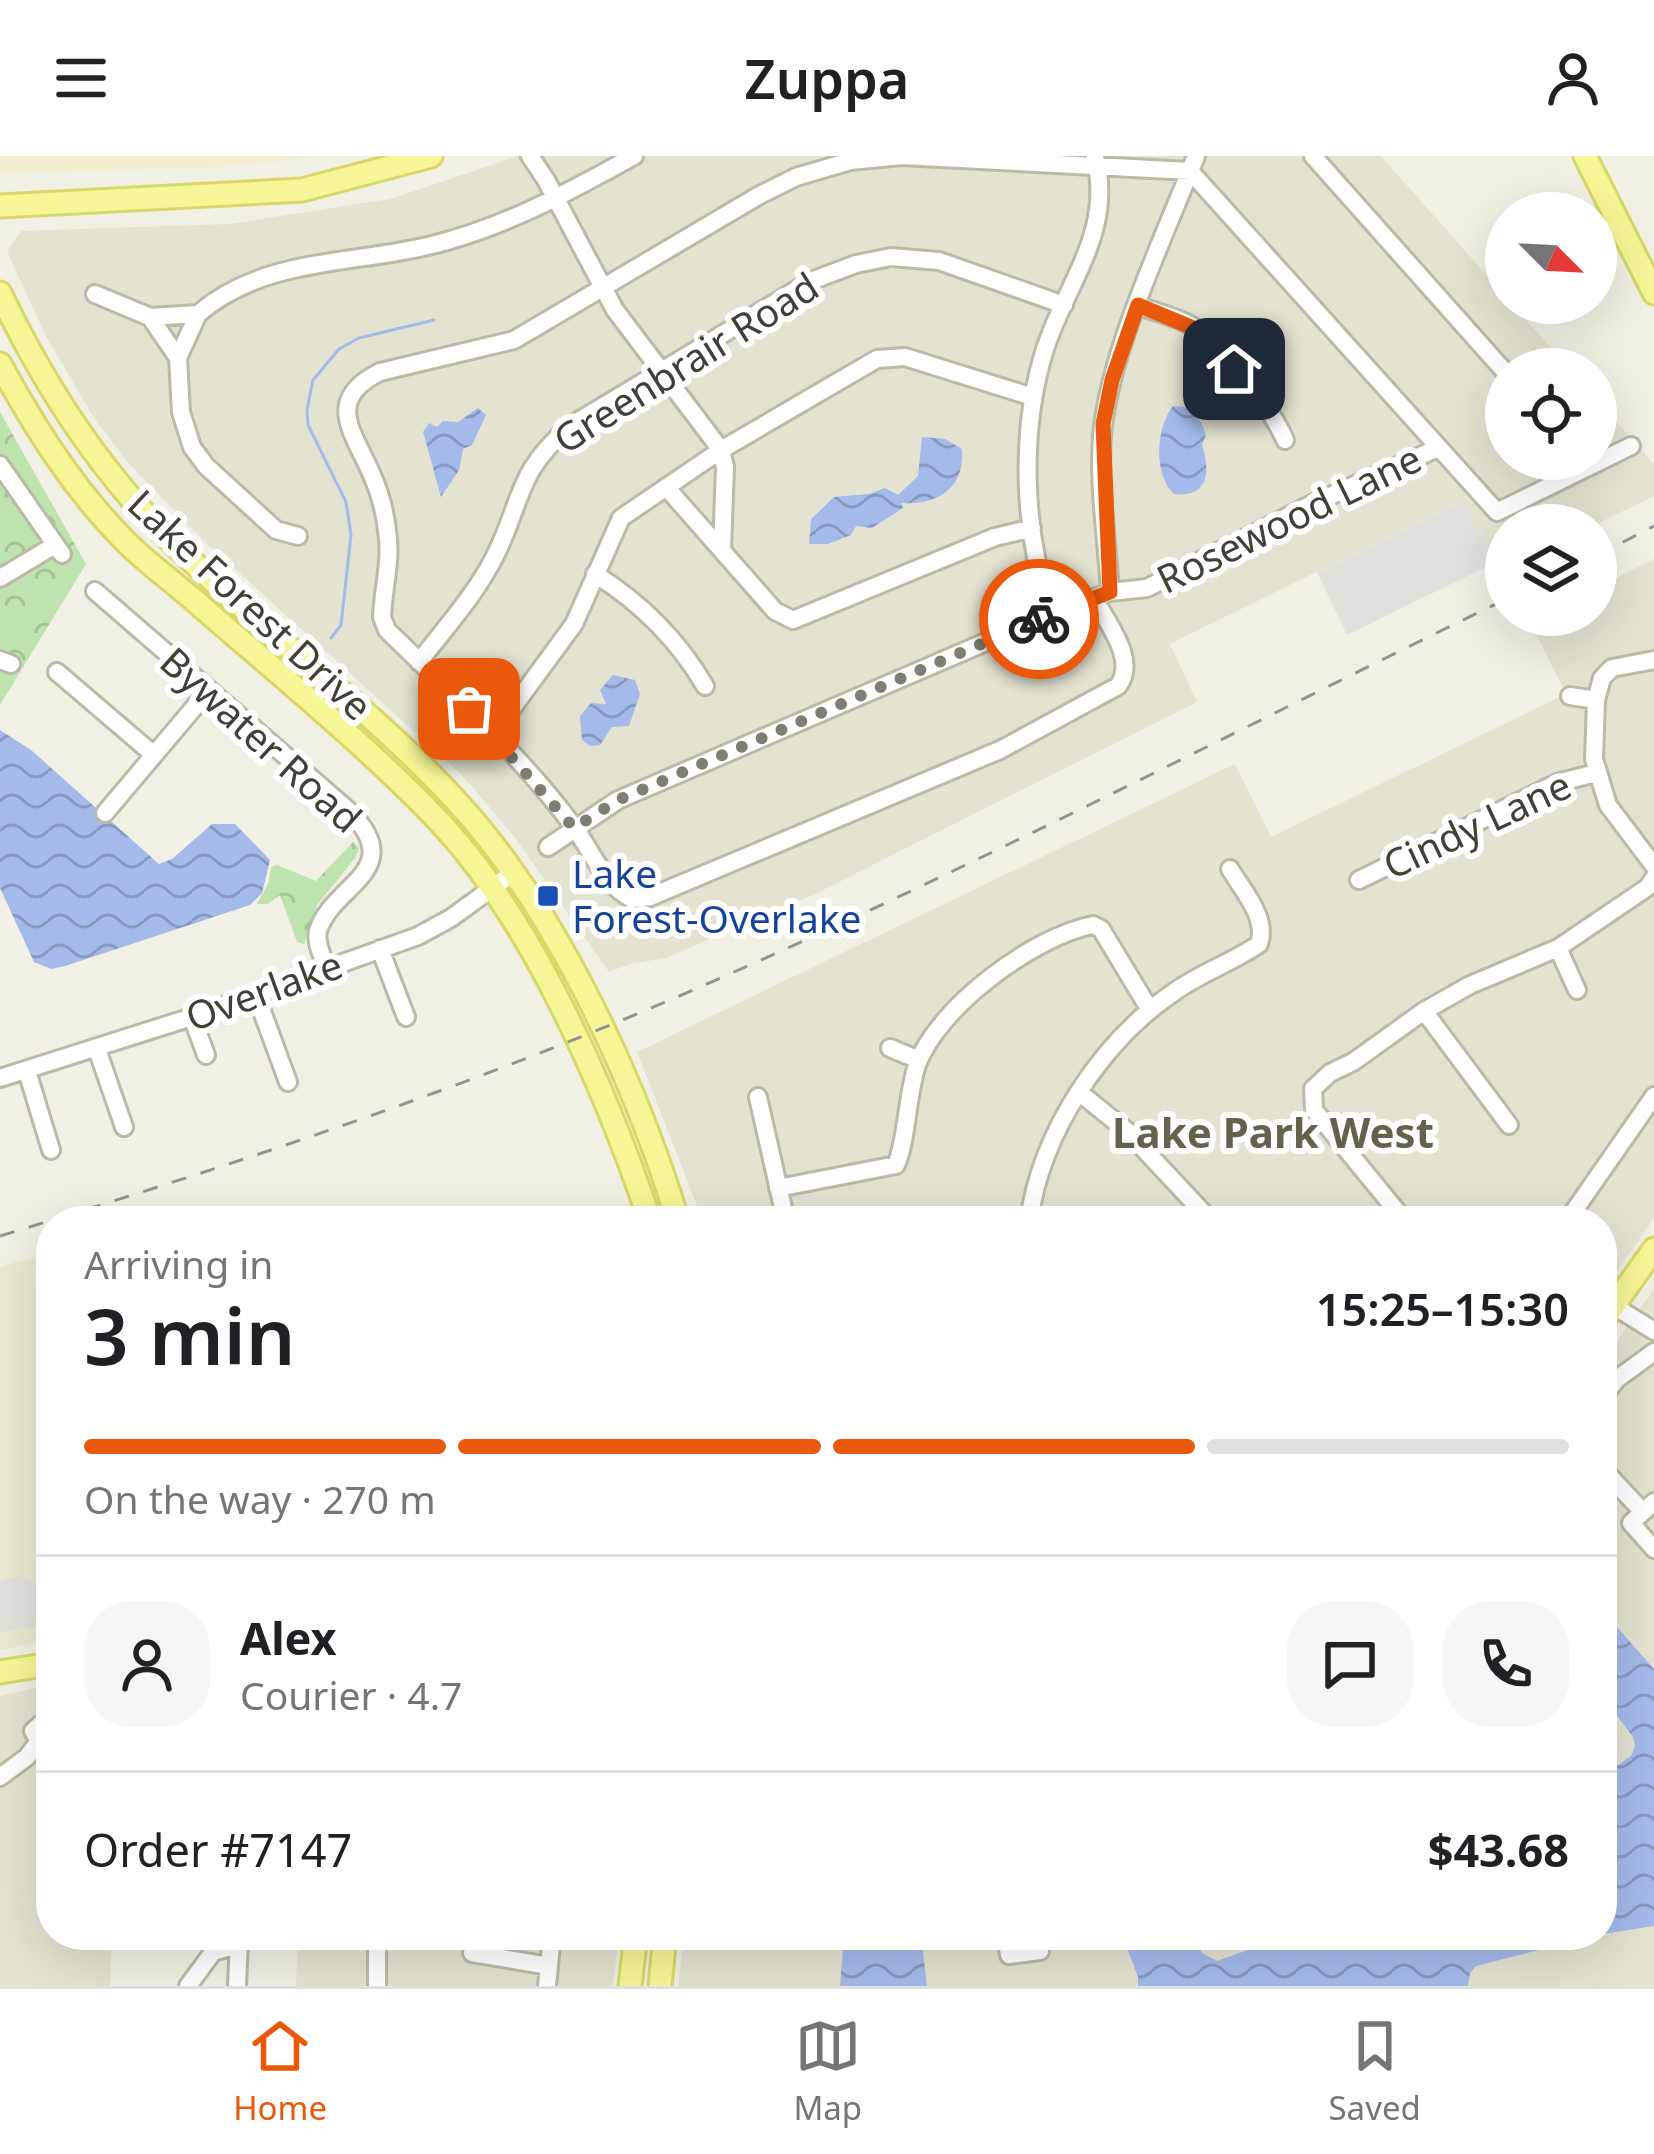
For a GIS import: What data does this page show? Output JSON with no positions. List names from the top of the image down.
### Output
{
  "streets": {
    "main road": ["Lake Forest Drive"],
    "street": [
      "Greenbrair Road",
      "Rosewood Lane",
      "Bywater Road",
      "Cindy Lane",
      "Overlake"
    ]
  },
  "crossings": [
    ["Lake Forest Drive", "Overlake"],
    ["Bywater Road", "Overlake"]
  ],
  "districts": ["Lake Park West"],
  "places": {
    "transit": ["Lake Forest-Overlake"]
  },
  "north": "bottom right",
  "page": {
    "header": "Zuppa",
    "heading": ["3 min", "Arriving in", "15:25–15:30"],
    "panel": [
      "Alex",
      "Courier · 4.7",
      "Order #7147",
      "$43.68"
    ],
    "bar": "On the way · 270 m",
    "tabs": ["Home", "Map", "Saved"]
  }
}
